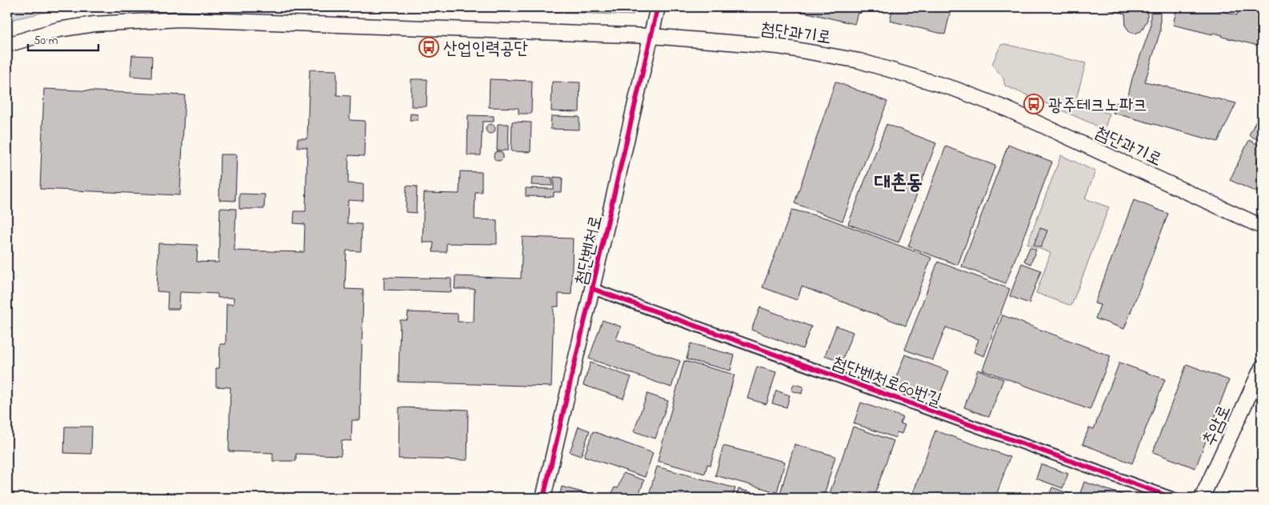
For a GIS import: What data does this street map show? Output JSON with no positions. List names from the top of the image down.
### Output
{
  "streets": {
    "main road": ["첨단과기로", "첨단벤처로", "추암로"],
    "street": ["첨단벤처로60번길"]
  },
  "crossings": [
    ["첨단과기로", "첨단벤처로"],
    ["첨단벤처로", "첨단벤처로60번길"]
  ],
  "districts": ["대촌동"],
  "places": {
    "bus stop": ["산업인력공단", "광주테크노파크"]
  },
  "scale_bar": "50 m"
}
